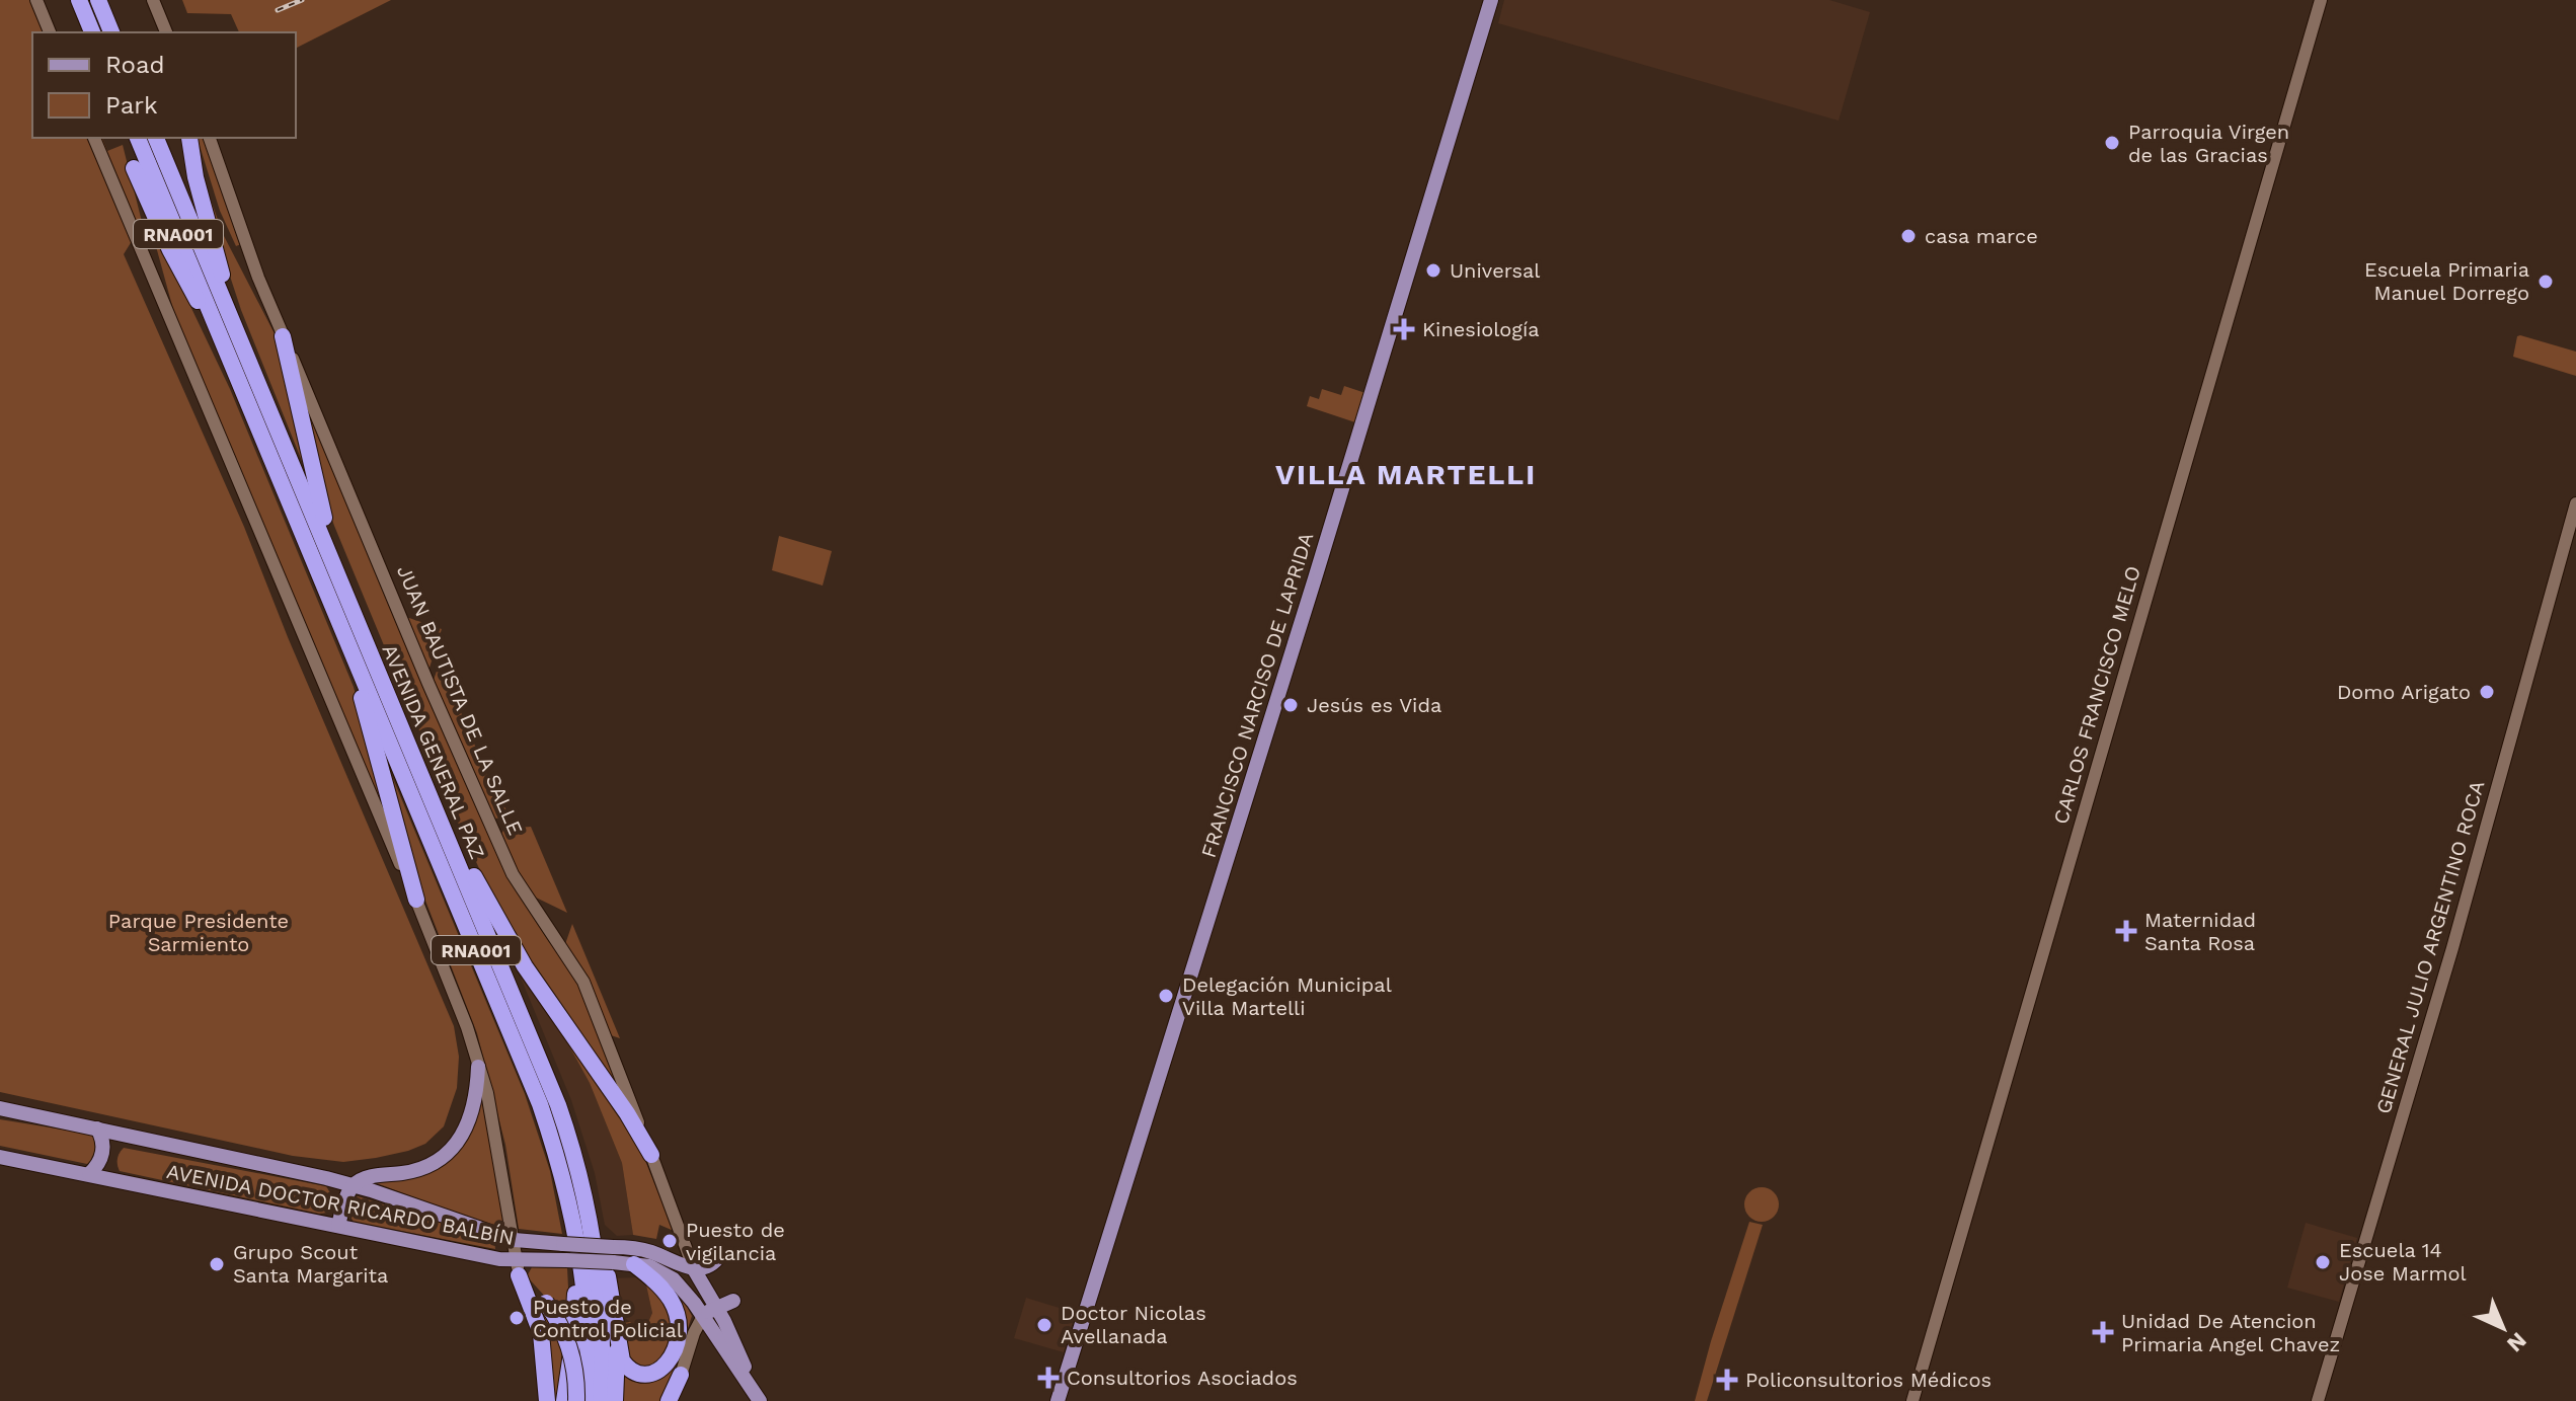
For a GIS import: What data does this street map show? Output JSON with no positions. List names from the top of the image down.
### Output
{
  "streets": {
    "highway": ["RNA001", "AVENIDA GENERAL PAZ"],
    "main road": ["FRANCISCO NARCISO DE LAPRIDA", "JUAN BAUTISTA DE LA SALLE", "AVENIDA DOCTOR RICARDO BALBÍN"],
    "street": ["CARLOS FRANCISCO MELO", "GENERAL JULIO ARGENTINO ROCA"]
  },
  "crossings": [
    ["JUAN BAUTISTA DE LA SALLE", "AVENIDA DOCTOR RICARDO BALBÍN"],
    ["AVENIDA GENERAL PAZ", "AVENIDA DOCTOR RICARDO BALBÍN"]
  ],
  "districts": ["VILLA MARTELLI"],
  "parks": ["Parque Presidente Sarmiento"],
  "places": {
    "other": [
      "Parroquia Virgen de las Gracias",
      "casa marce",
      "Universal",
      "Escuela Primaria Manuel Dorrego",
      "Domo Arigato",
      "Jesús es Vida",
      "Delegación Municipal Villa Martelli",
      "Puesto de vigilancia",
      "Escuela 14 Jose Marmol",
      "Grupo Scout Santa Margarita",
      "Puesto de Control Policial",
      "Doctor Nicolas Avellanada"
    ],
    "health": [
      "Kinesiología",
      "Maternidad Santa Rosa",
      "Unidad De Atencion Primaria Angel Chavez",
      "Consultorios Asociados",
      "Policonsultorios Médicos"
    ]
  },
  "legend": ["Road", "Park"],
  "north": "bottom right"
}
